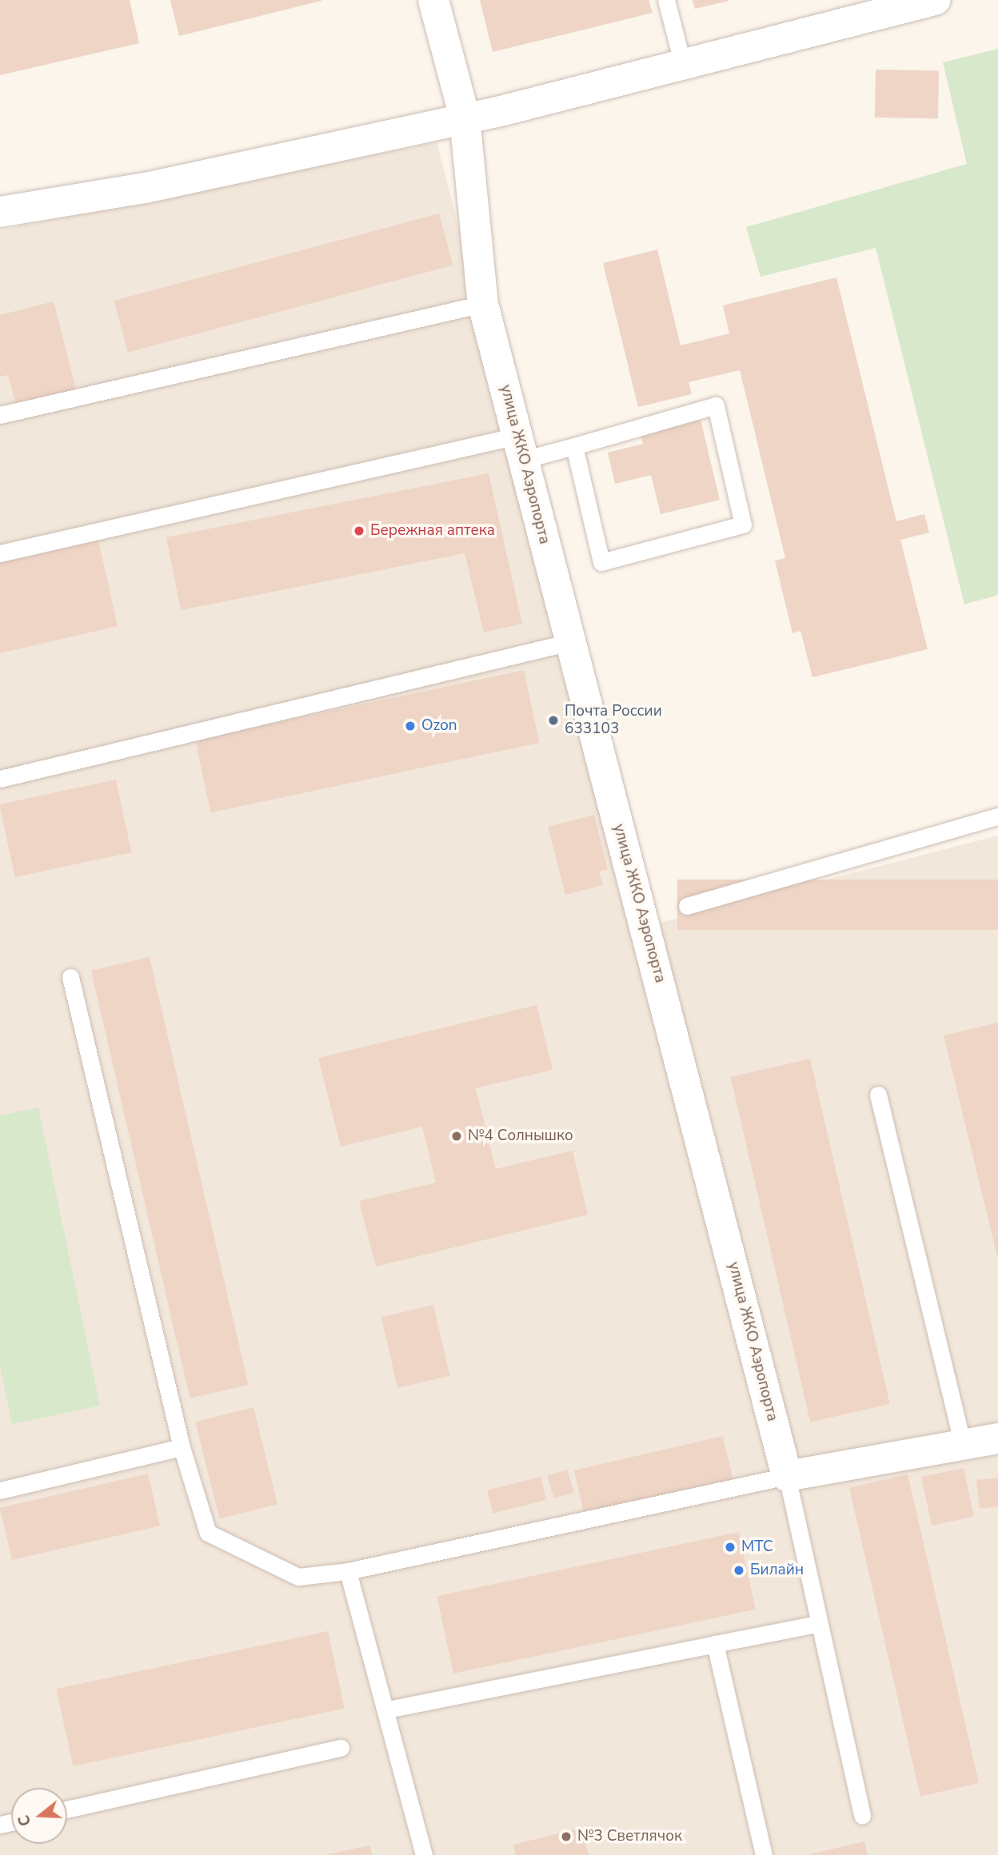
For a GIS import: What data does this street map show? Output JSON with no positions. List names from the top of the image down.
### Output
{
  "streets": {
    "street": ["улица ЖКО Аэропорта"]
  },
  "places": [
    "Бережная аптека",
    "Почта России 633103",
    "Ozon",
    "№4 Солнышко",
    "МТС",
    "Билайн",
    "№3 Светлячок"
  ],
  "north": "left"
}
